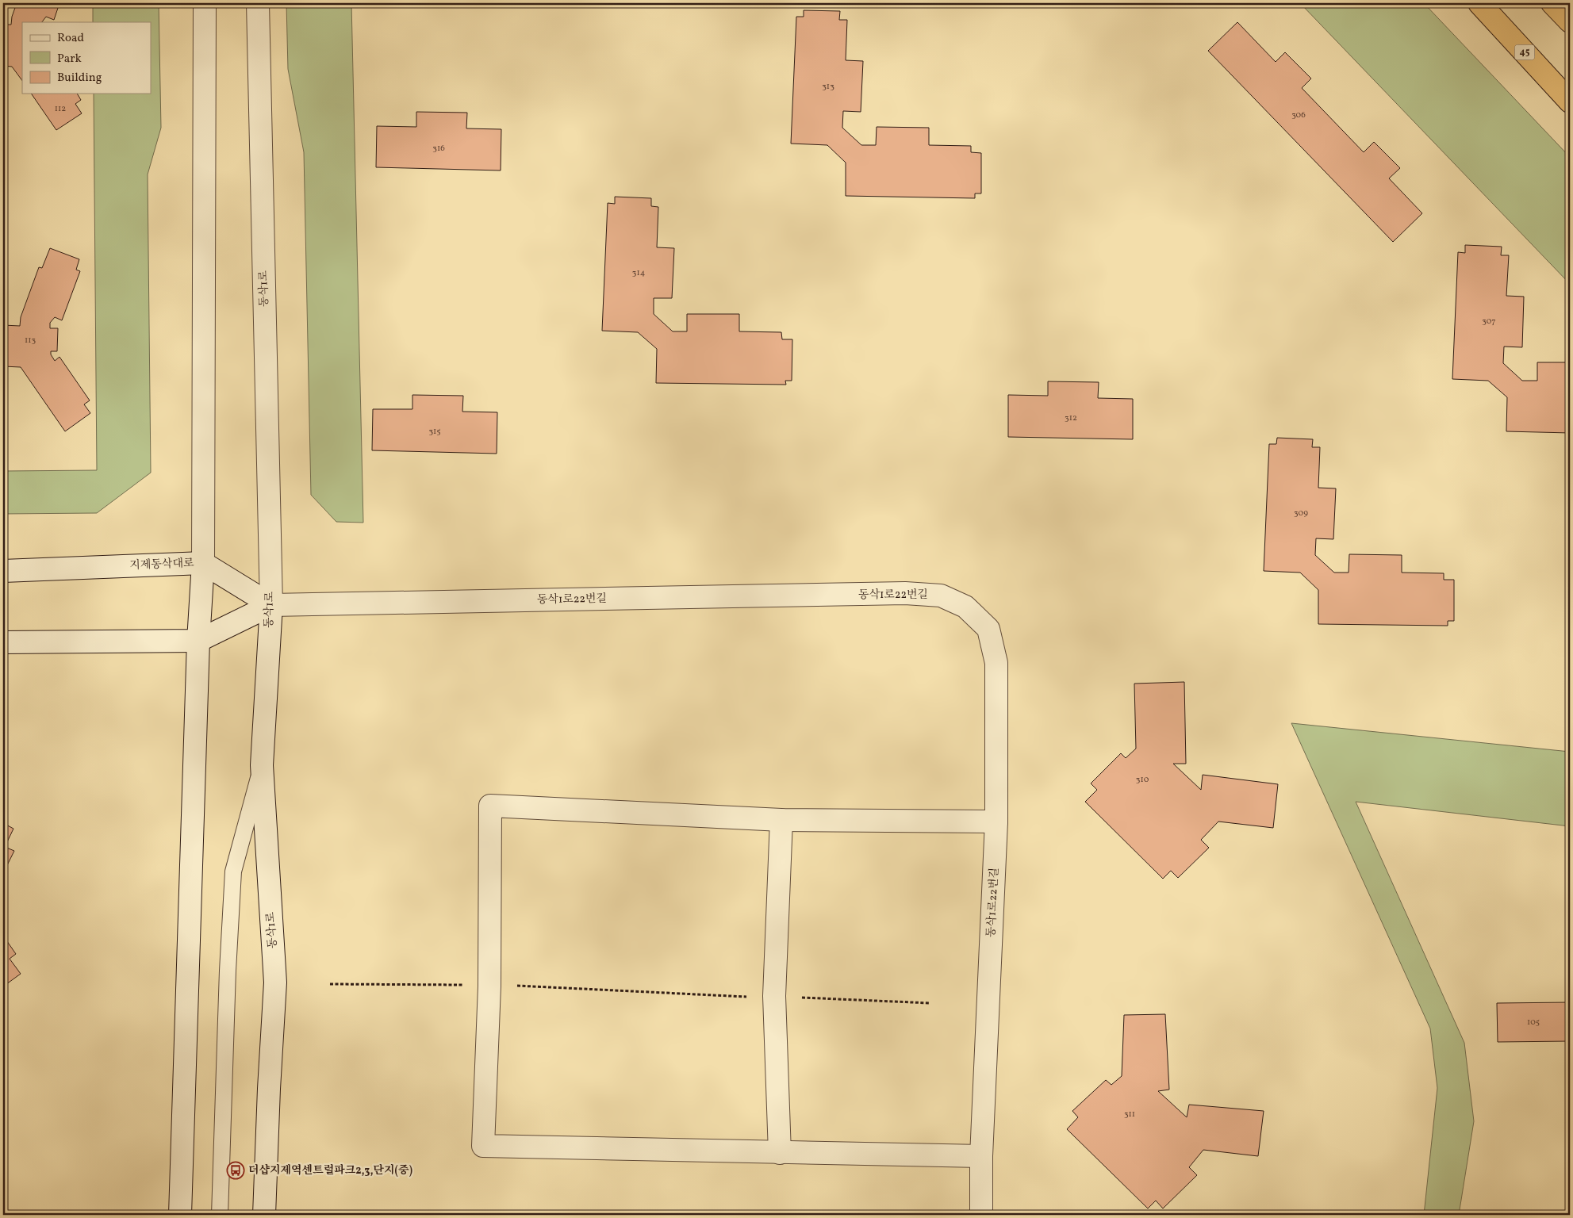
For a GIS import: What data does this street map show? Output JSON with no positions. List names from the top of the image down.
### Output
{
  "streets": {
    "highway": ["45"],
    "street": ["동삭1로", "지제동삭대로", "동삭1로22번길"]
  },
  "crossings": [
    ["동삭1로", "지제동삭대로"],
    ["동삭1로", "동삭1로22번길"],
    ["지제동삭대로", "동삭1로22번길"]
  ],
  "places": {
    "bus stop": ["더샵지제역센트럴파크2,3,단지(중)"]
  },
  "house_numbers": [
    "313",
    "112",
    "306",
    "316",
    "314",
    "307",
    "113",
    "312",
    "315",
    "309",
    "310",
    "105",
    "311"
  ],
  "legend": ["Road", "Park", "Building"]
}
